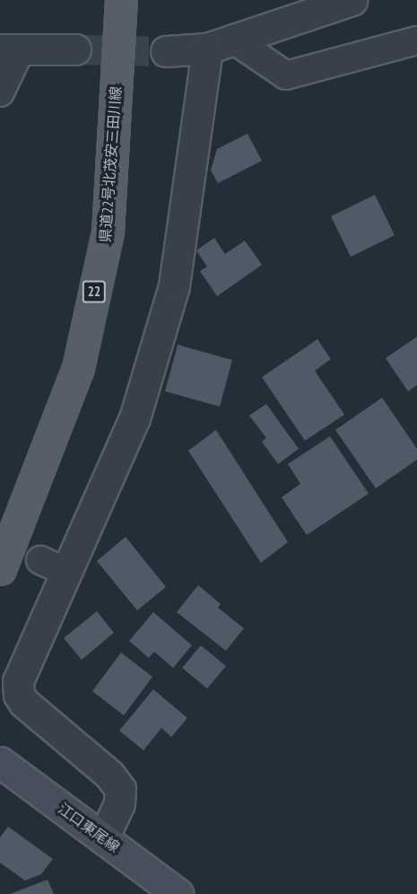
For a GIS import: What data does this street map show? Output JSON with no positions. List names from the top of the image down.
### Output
{
  "streets": {
    "main road": ["県道22号北茂安三田川線", "22", "江口東尾線"]
  }
}
